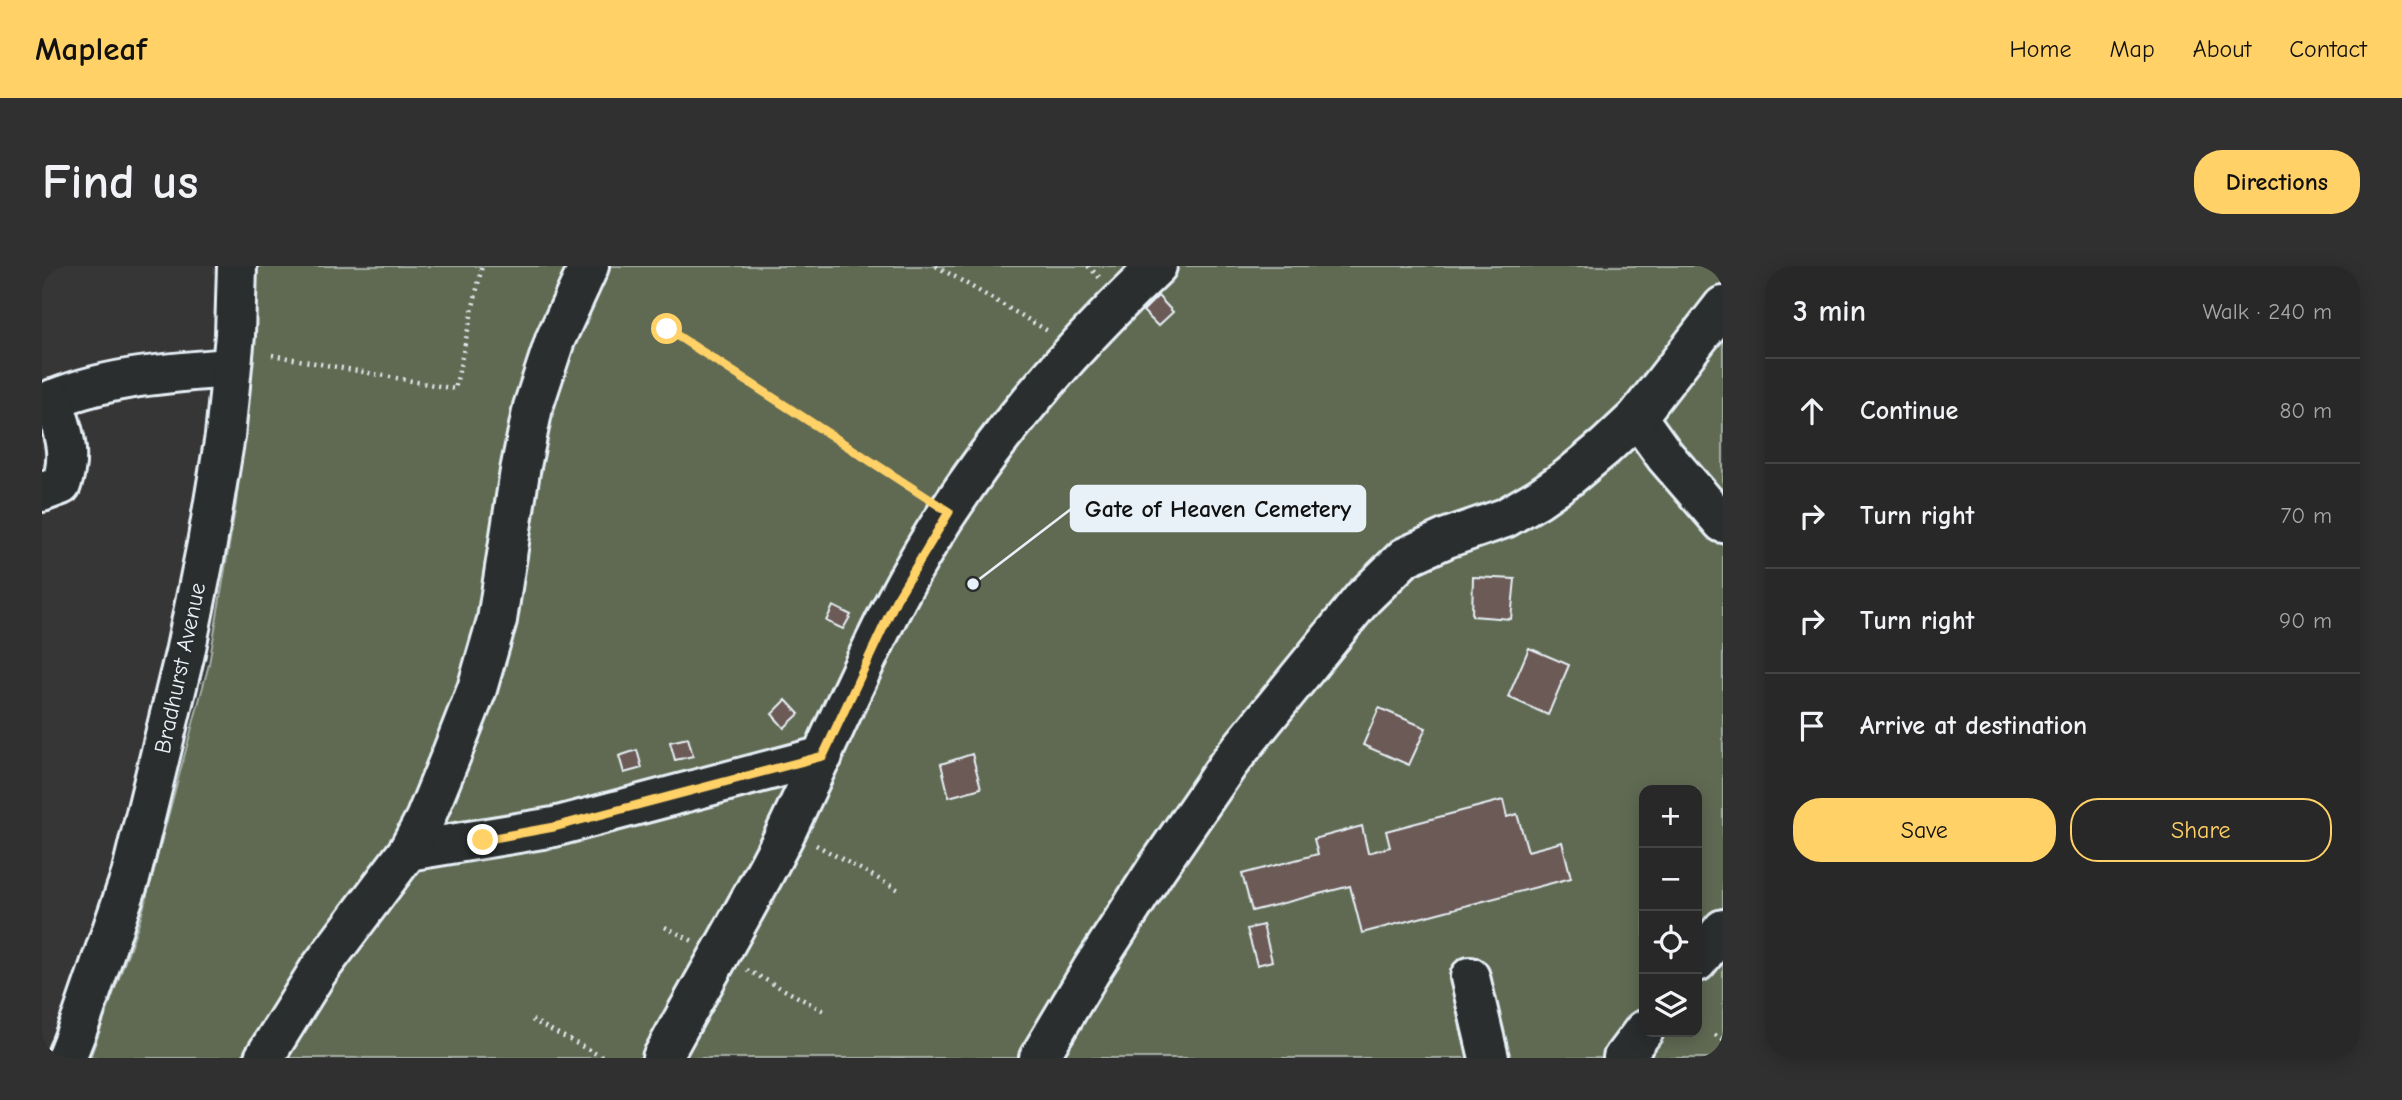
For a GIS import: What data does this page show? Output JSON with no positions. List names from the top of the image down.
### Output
{
  "streets": {
    "main road": ["Bradhurst Avenue"]
  },
  "places": ["Gate of Heaven Cemetery"],
  "page": {
    "header": "Mapleaf",
    "nav": [
      "Home",
      "Map",
      "About",
      "Contact"
    ],
    "buttons": [
      "Directions",
      ["Save", "Share"]
    ],
    "title": "Find us",
    "heading": ["3 min", "Walk · 240 m"],
    "list": [
      ["Continue", "80 m"],
      ["Turn right", "70 m"],
      ["Turn right", "90 m"],
      "Arrive at destination"
    ],
    "map_buttons": ["+", "−"]
  }
}
